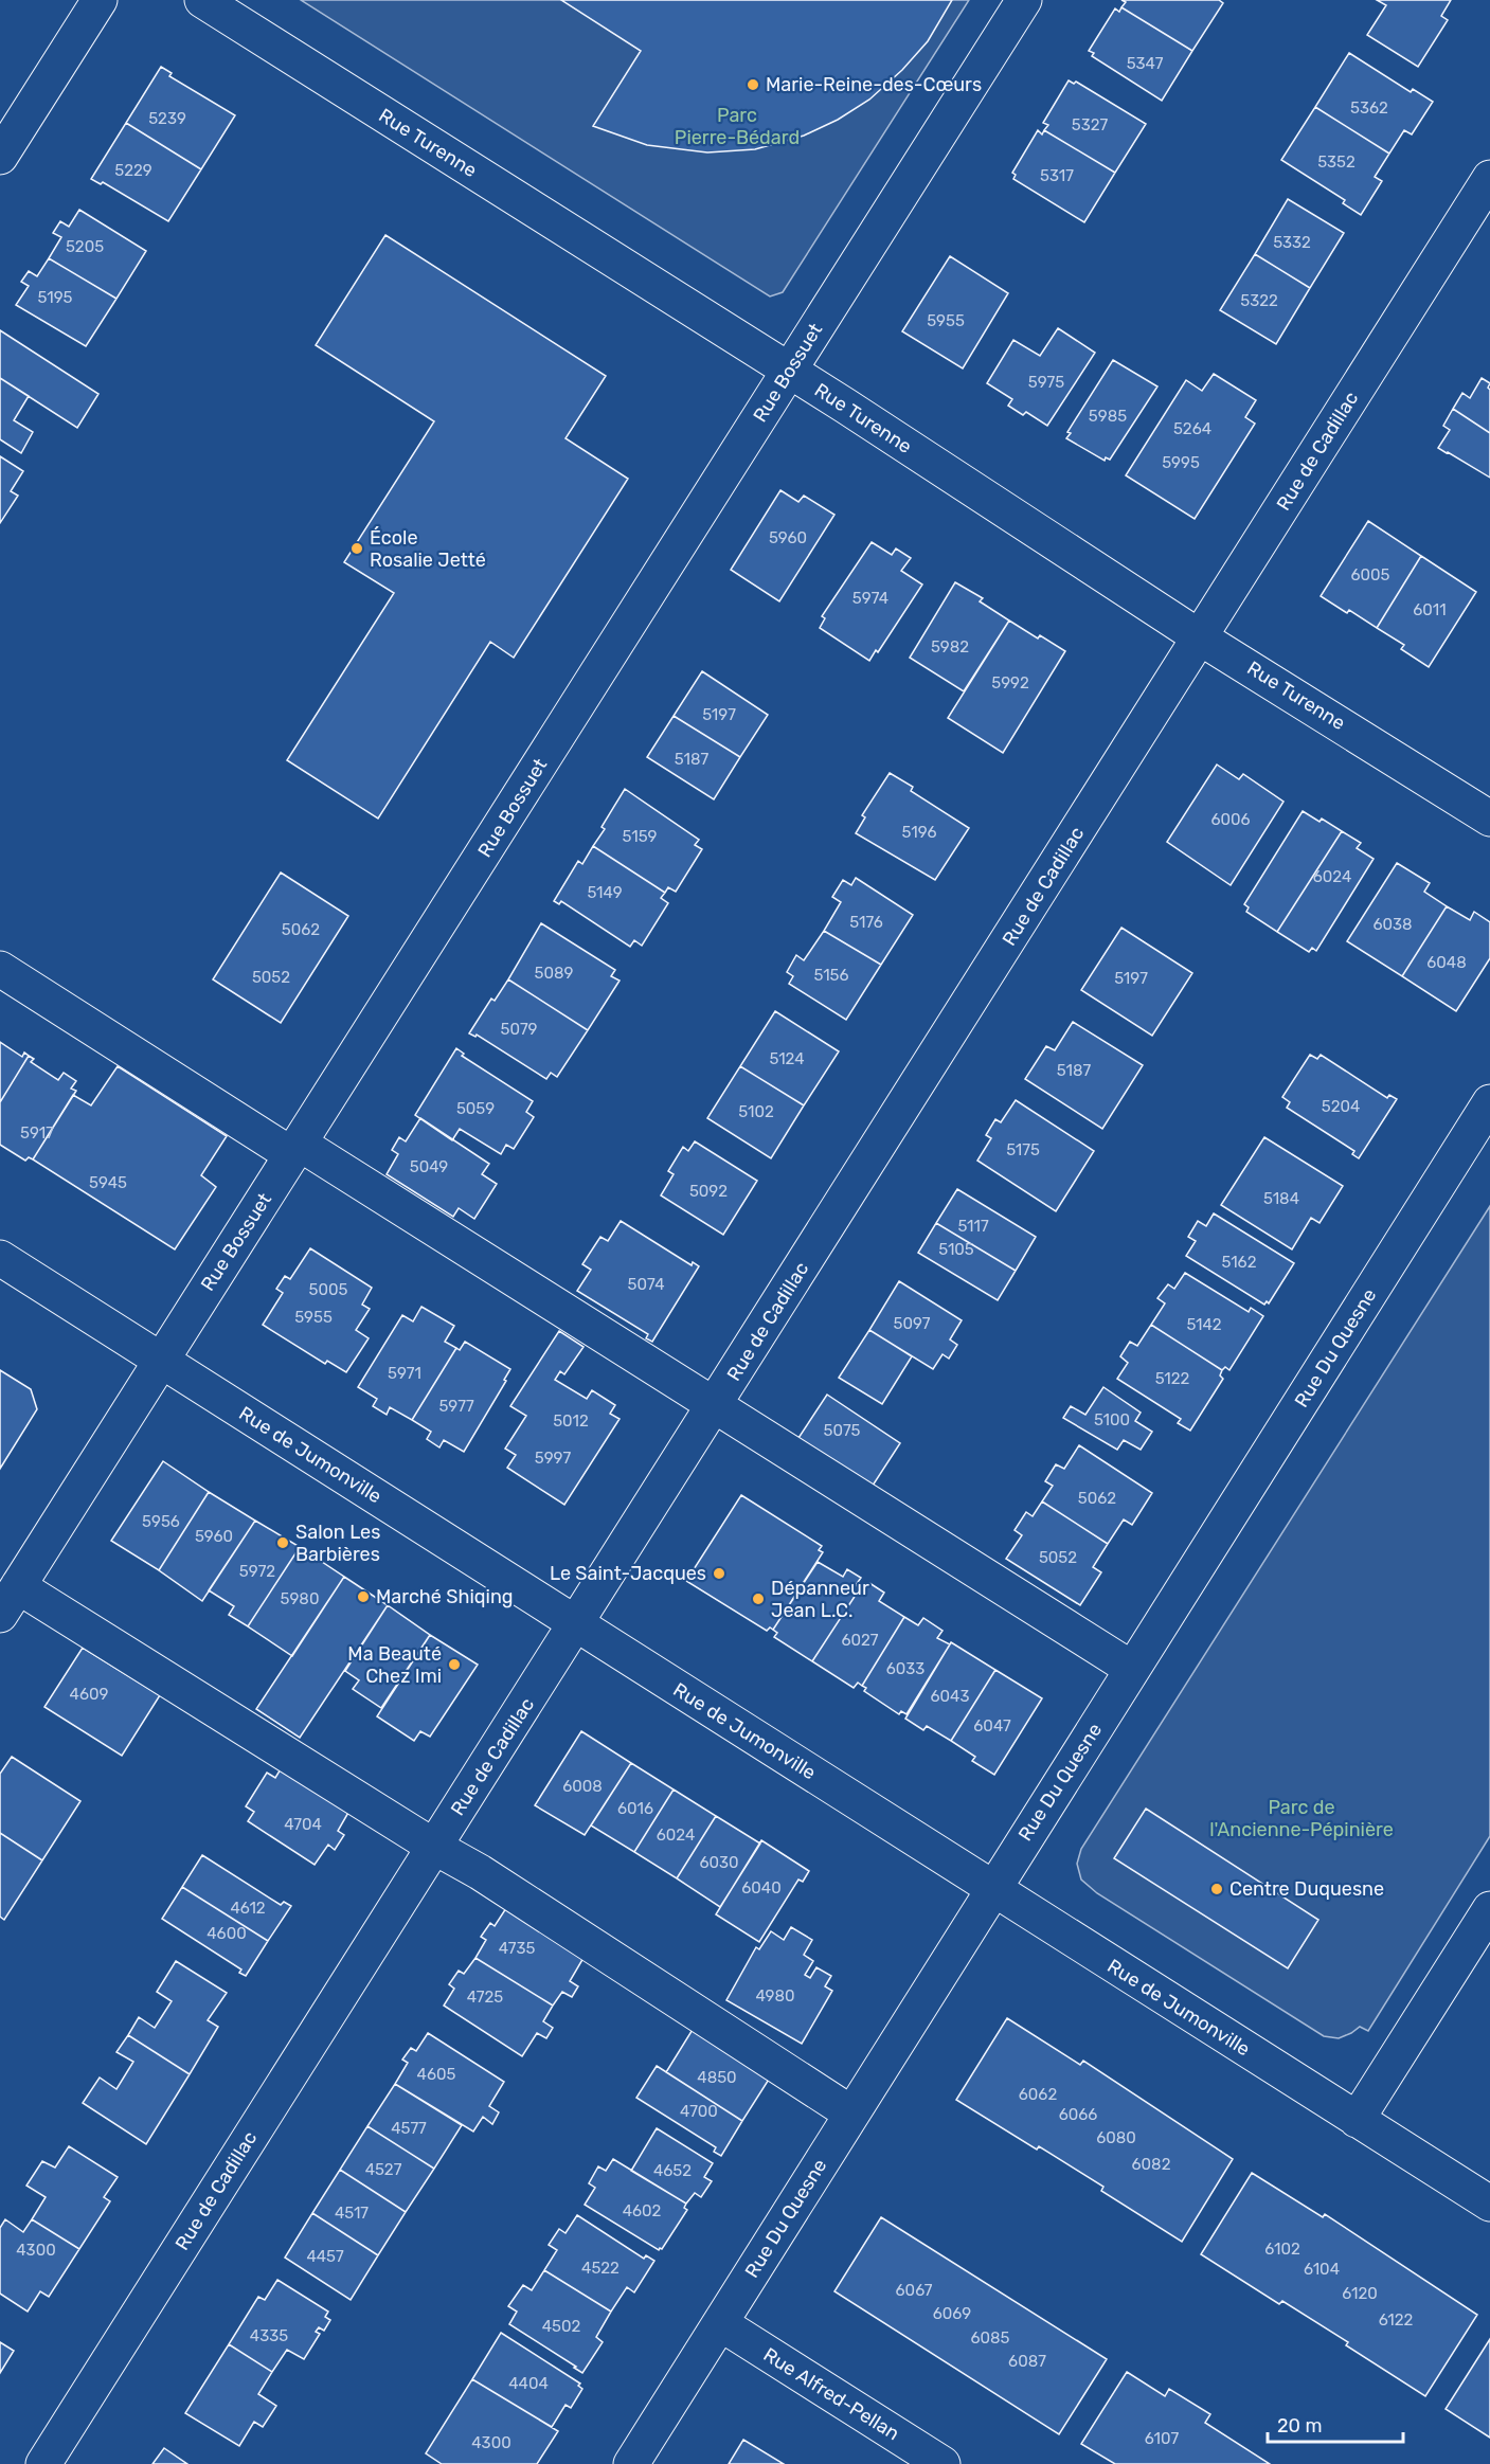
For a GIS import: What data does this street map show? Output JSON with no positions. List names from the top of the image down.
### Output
{
  "streets": {
    "street": [
      "Rue Turenne",
      "Rue Bossuet",
      "Rue de Cadillac",
      "Rue Du Quesne",
      "Rue de Jumonville",
      "Rue Alfred-Pellan"
    ]
  },
  "crossings": [
    ["Rue Turenne", "Rue Bossuet"],
    ["Rue Turenne", "Rue de Cadillac"],
    ["Rue Bossuet", "Rue de Jumonville"],
    ["Rue de Cadillac", "Rue de Jumonville"],
    ["Rue Du Quesne", "Rue de Jumonville"],
    ["Rue Du Quesne", "Rue Alfred-Pellan"]
  ],
  "parks": ["Parc Pierre-Bédard", "Parc de l'Ancienne-Pépinière"],
  "places": [
    "Marie-Reine-des-Cœurs",
    "École Rosalie Jetté",
    "Salon Les Barbières",
    "Le Saint-Jacques",
    "Marché Shiqing",
    "Dépanneur Jean L.C.",
    "Ma Beauté Chez Imi",
    "Centre Duquesne"
  ],
  "house_numbers": [
    "5347",
    "5362",
    "5239",
    "5327",
    "5352",
    "5229",
    "5317",
    "5332",
    "5205",
    "5195",
    "5322",
    "5955",
    "5975",
    "5985",
    "5264",
    "5995",
    "5960",
    "6005",
    "5974",
    "6011",
    "5982",
    "5992",
    "5197",
    "5187",
    "6006",
    "5196",
    "5159",
    "6024",
    "5149",
    "5176",
    "6038",
    "5062",
    "6048",
    "5089",
    "5156",
    "5052",
    "5197",
    "5079",
    "5124",
    "5187",
    "5204",
    "5059",
    "5102",
    "5917",
    "5175",
    "5049",
    "5945",
    "5092",
    "5184",
    "5117",
    "5105",
    "5162",
    "5074",
    "5005",
    "5955",
    "5097",
    "5142",
    "5971",
    "5122",
    "5977",
    "5100",
    "5012",
    "5075",
    "5997",
    "5062",
    "5956",
    "5960",
    "5052",
    "5972",
    "5980",
    "6027",
    "6033",
    "4609",
    "6043",
    "6047",
    "6008",
    "6016",
    "4704",
    "6024",
    "6030",
    "6040",
    "4612",
    "4600",
    "4735",
    "4980",
    "4725",
    "4605",
    "4850",
    "6062",
    "4700",
    "6066",
    "4577",
    "6080",
    "6082",
    "4527",
    "4652",
    "4602",
    "4517",
    "6102",
    "4300",
    "4457",
    "4522",
    "6104",
    "6067",
    "6120",
    "6069",
    "6122",
    "4502",
    "4335",
    "6085",
    "6087",
    "4404",
    "6107",
    "4300"
  ],
  "scale_bar": "20 m"
}
